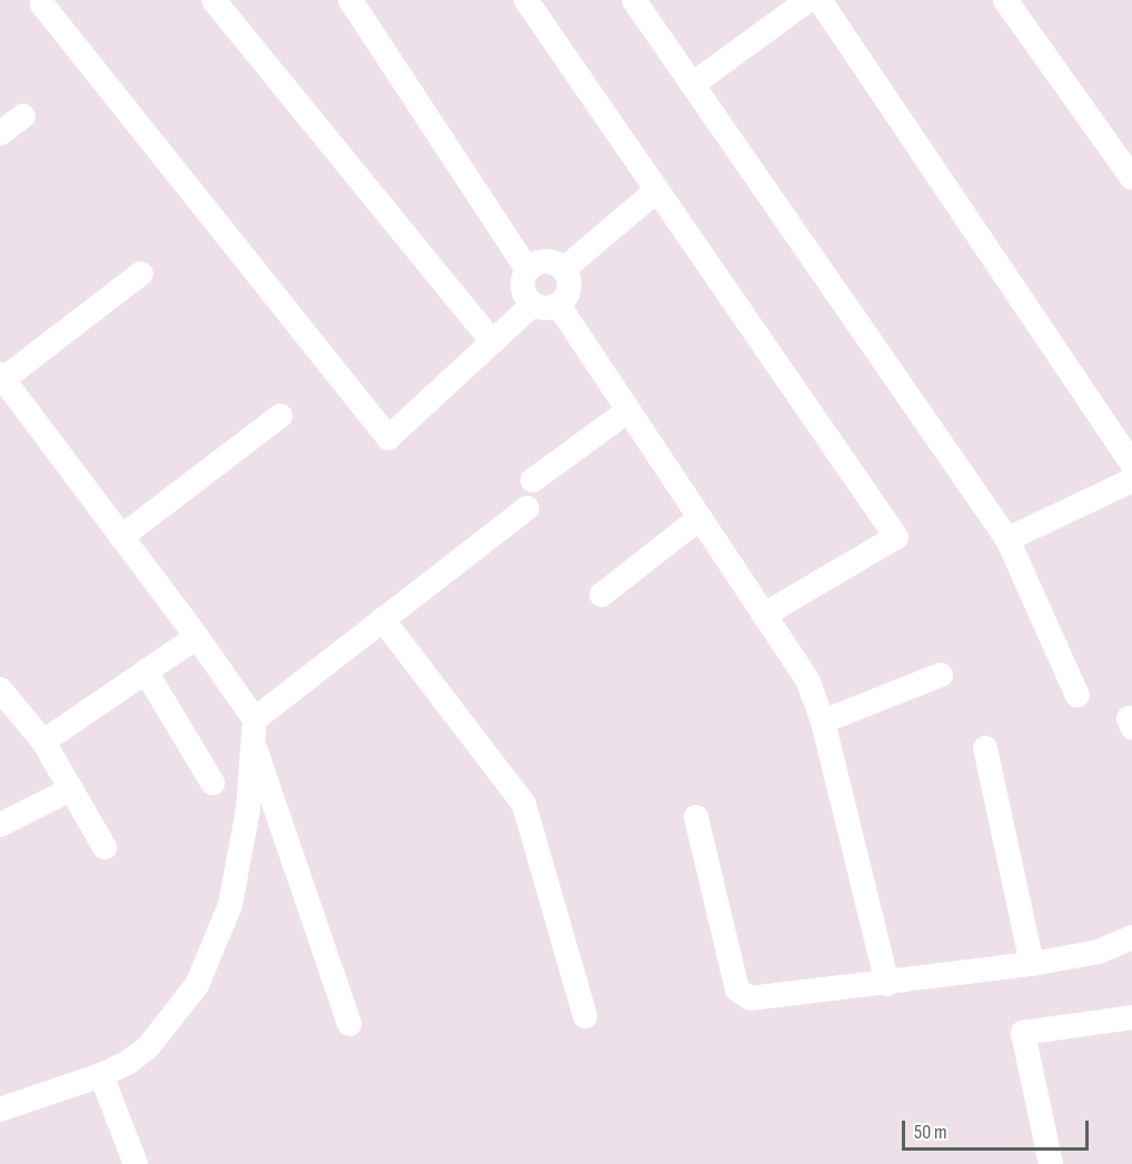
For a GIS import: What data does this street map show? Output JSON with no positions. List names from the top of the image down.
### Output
{
  "scale_bar": "50 m"
}
